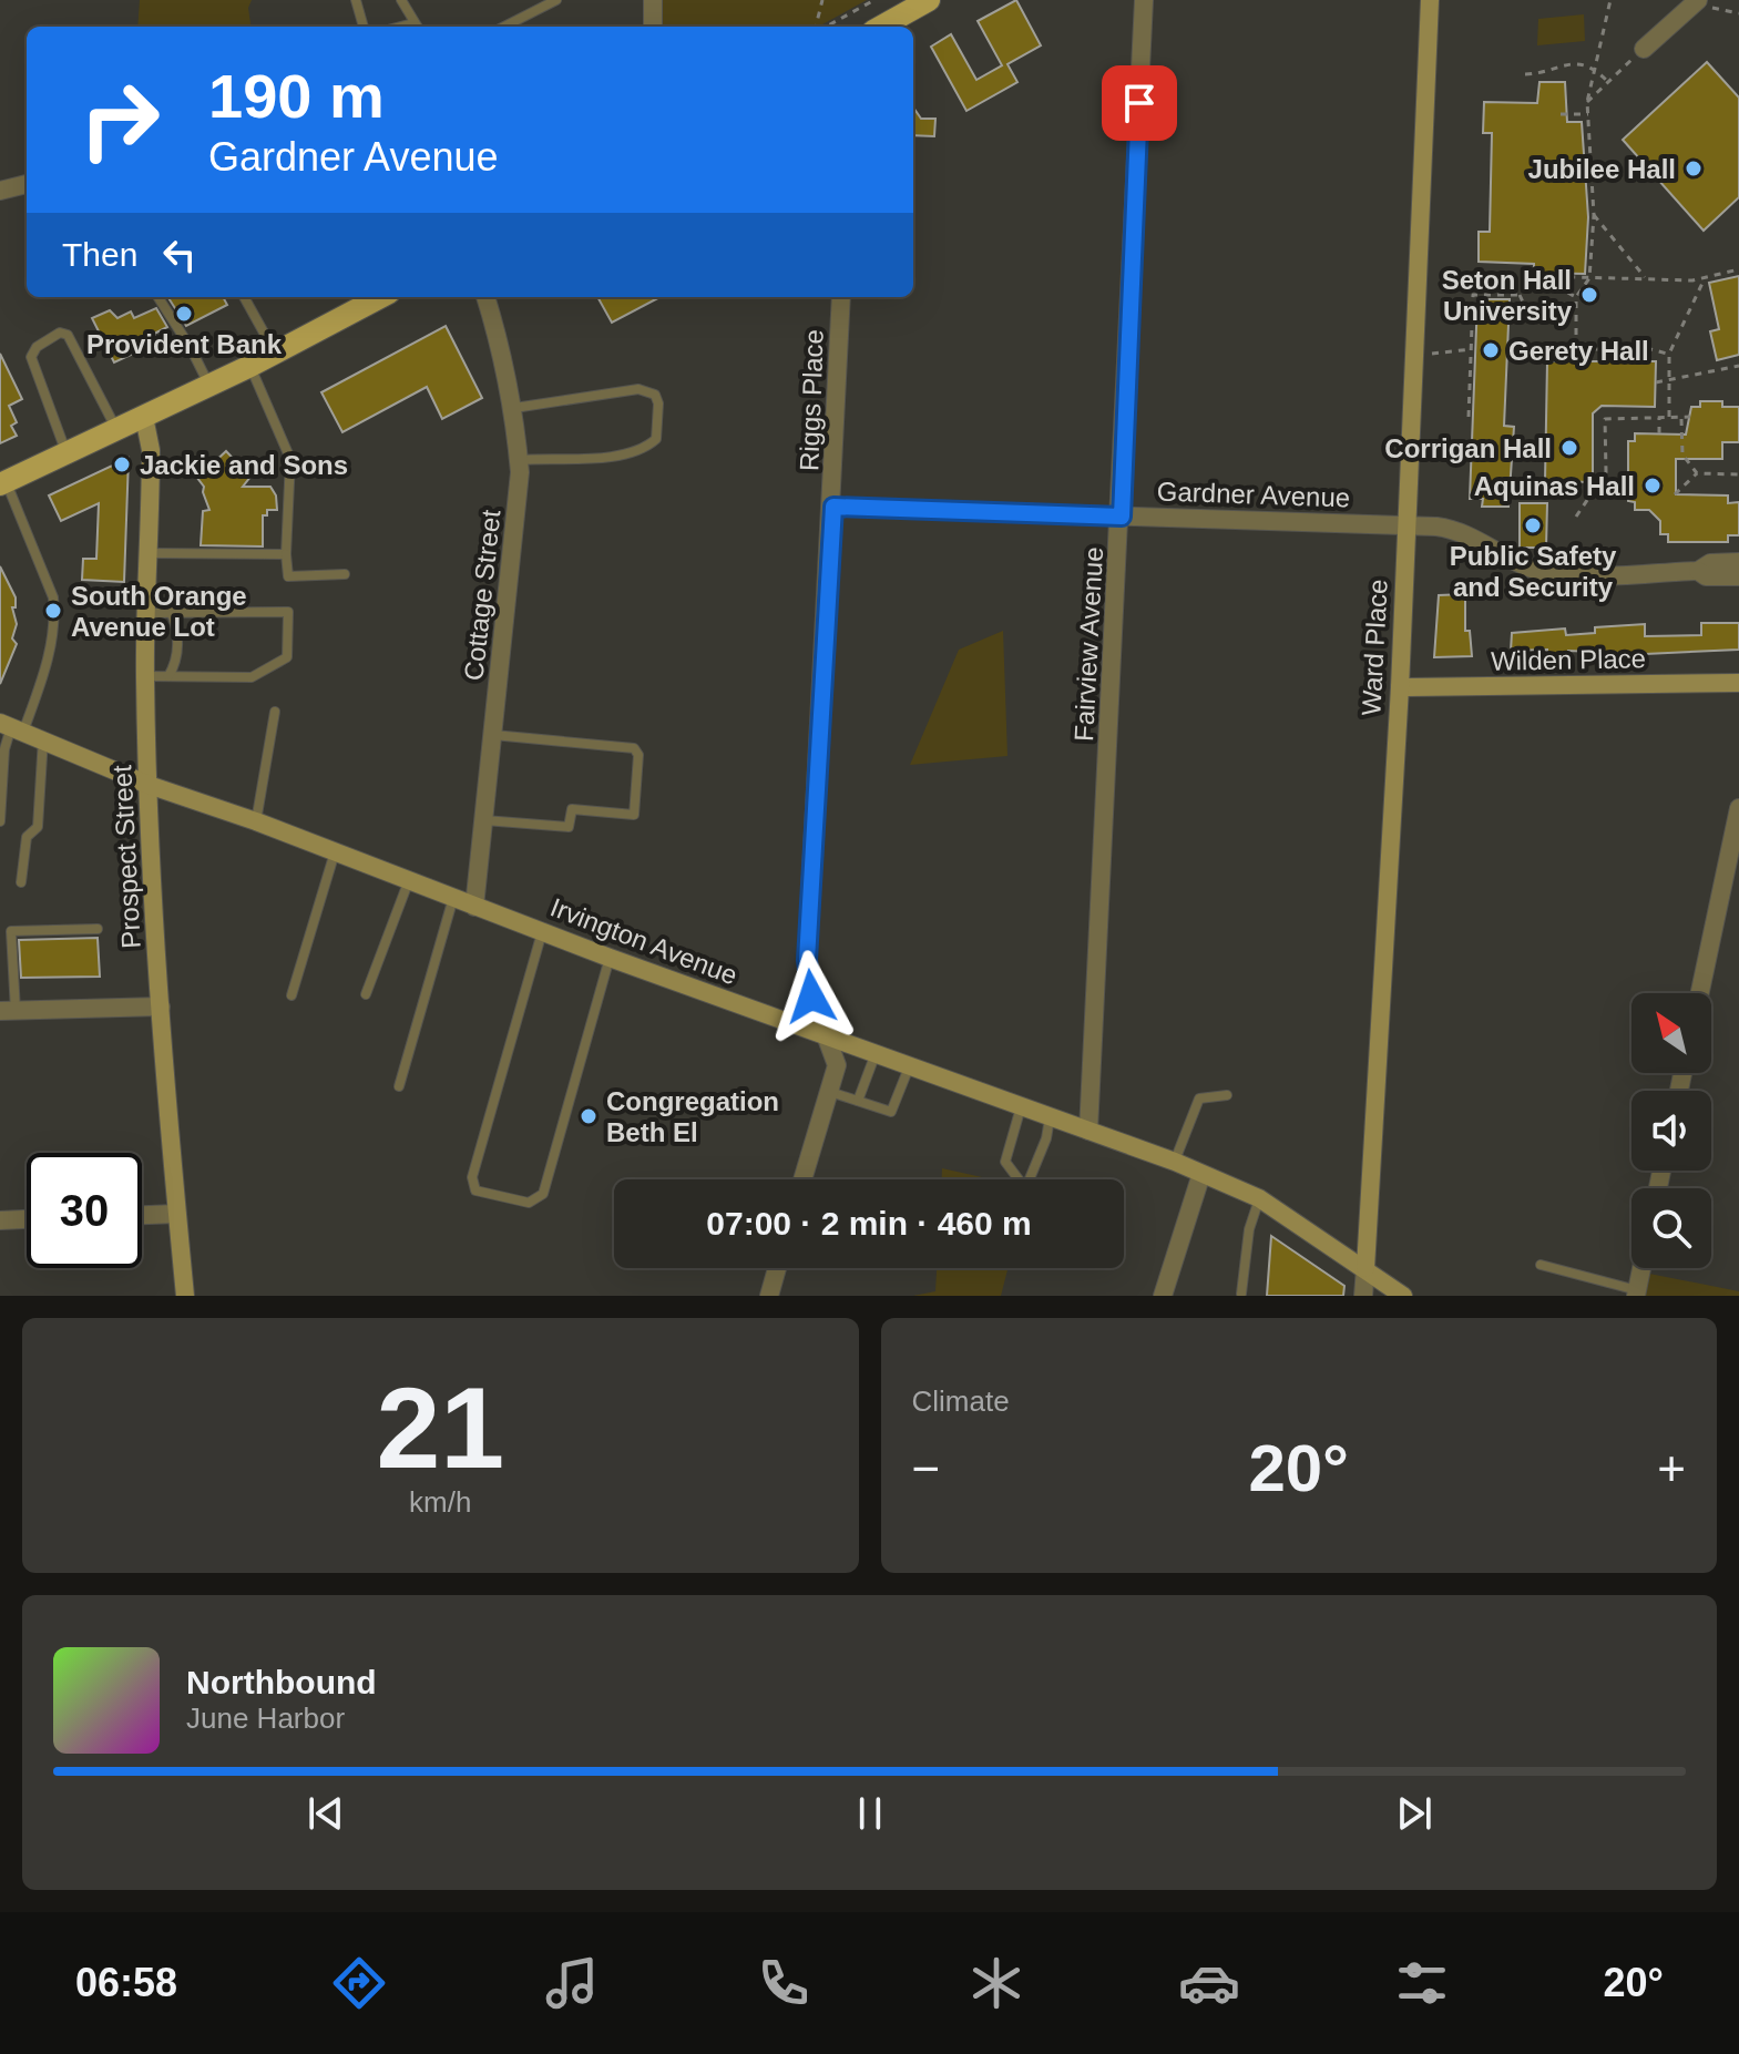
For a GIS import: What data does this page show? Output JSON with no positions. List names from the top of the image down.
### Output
{
  "streets": {
    "street": [
      "Riggs Place",
      "Gardner Avenue",
      "Cottage Street",
      "Fairview Avenue",
      "Ward Place",
      "Wilden Place",
      "Prospect Street",
      "Irvington Avenue"
    ]
  },
  "crossings": [
    ["Riggs Place", "Gardner Avenue"],
    ["Riggs Place", "Irvington Avenue"],
    ["Gardner Avenue", "Fairview Avenue"],
    ["Gardner Avenue", "Ward Place"],
    ["Cottage Street", "Irvington Avenue"],
    ["Fairview Avenue", "Irvington Avenue"],
    ["Ward Place", "Wilden Place"],
    ["Ward Place", "Irvington Avenue"],
    ["Prospect Street", "Irvington Avenue"]
  ],
  "places": [
    "Jubilee Hall",
    "Seton Hall University",
    "Provident Bank",
    "Gerety Hall",
    "Corrigan Hall",
    "Jackie and Sons",
    "Aquinas Hall",
    "Public Safety and Security",
    "South Orange Avenue Lot",
    "Congregation Beth El"
  ],
  "north": "top left",
  "page": {
    "turn": ["190 m", "Gardner Avenue"],
    "then": "Then",
    "limit": "30",
    "trip": "07:00 · 2 min · 460 m",
    "tile": [
      ["21", "km/h"],
      "Climate"
    ],
    "heat": ["−", "20°", "+"],
    "song": ["Northbound", "June Harbor"],
    "tabs": ["06:58", "20°"]
  }
}
